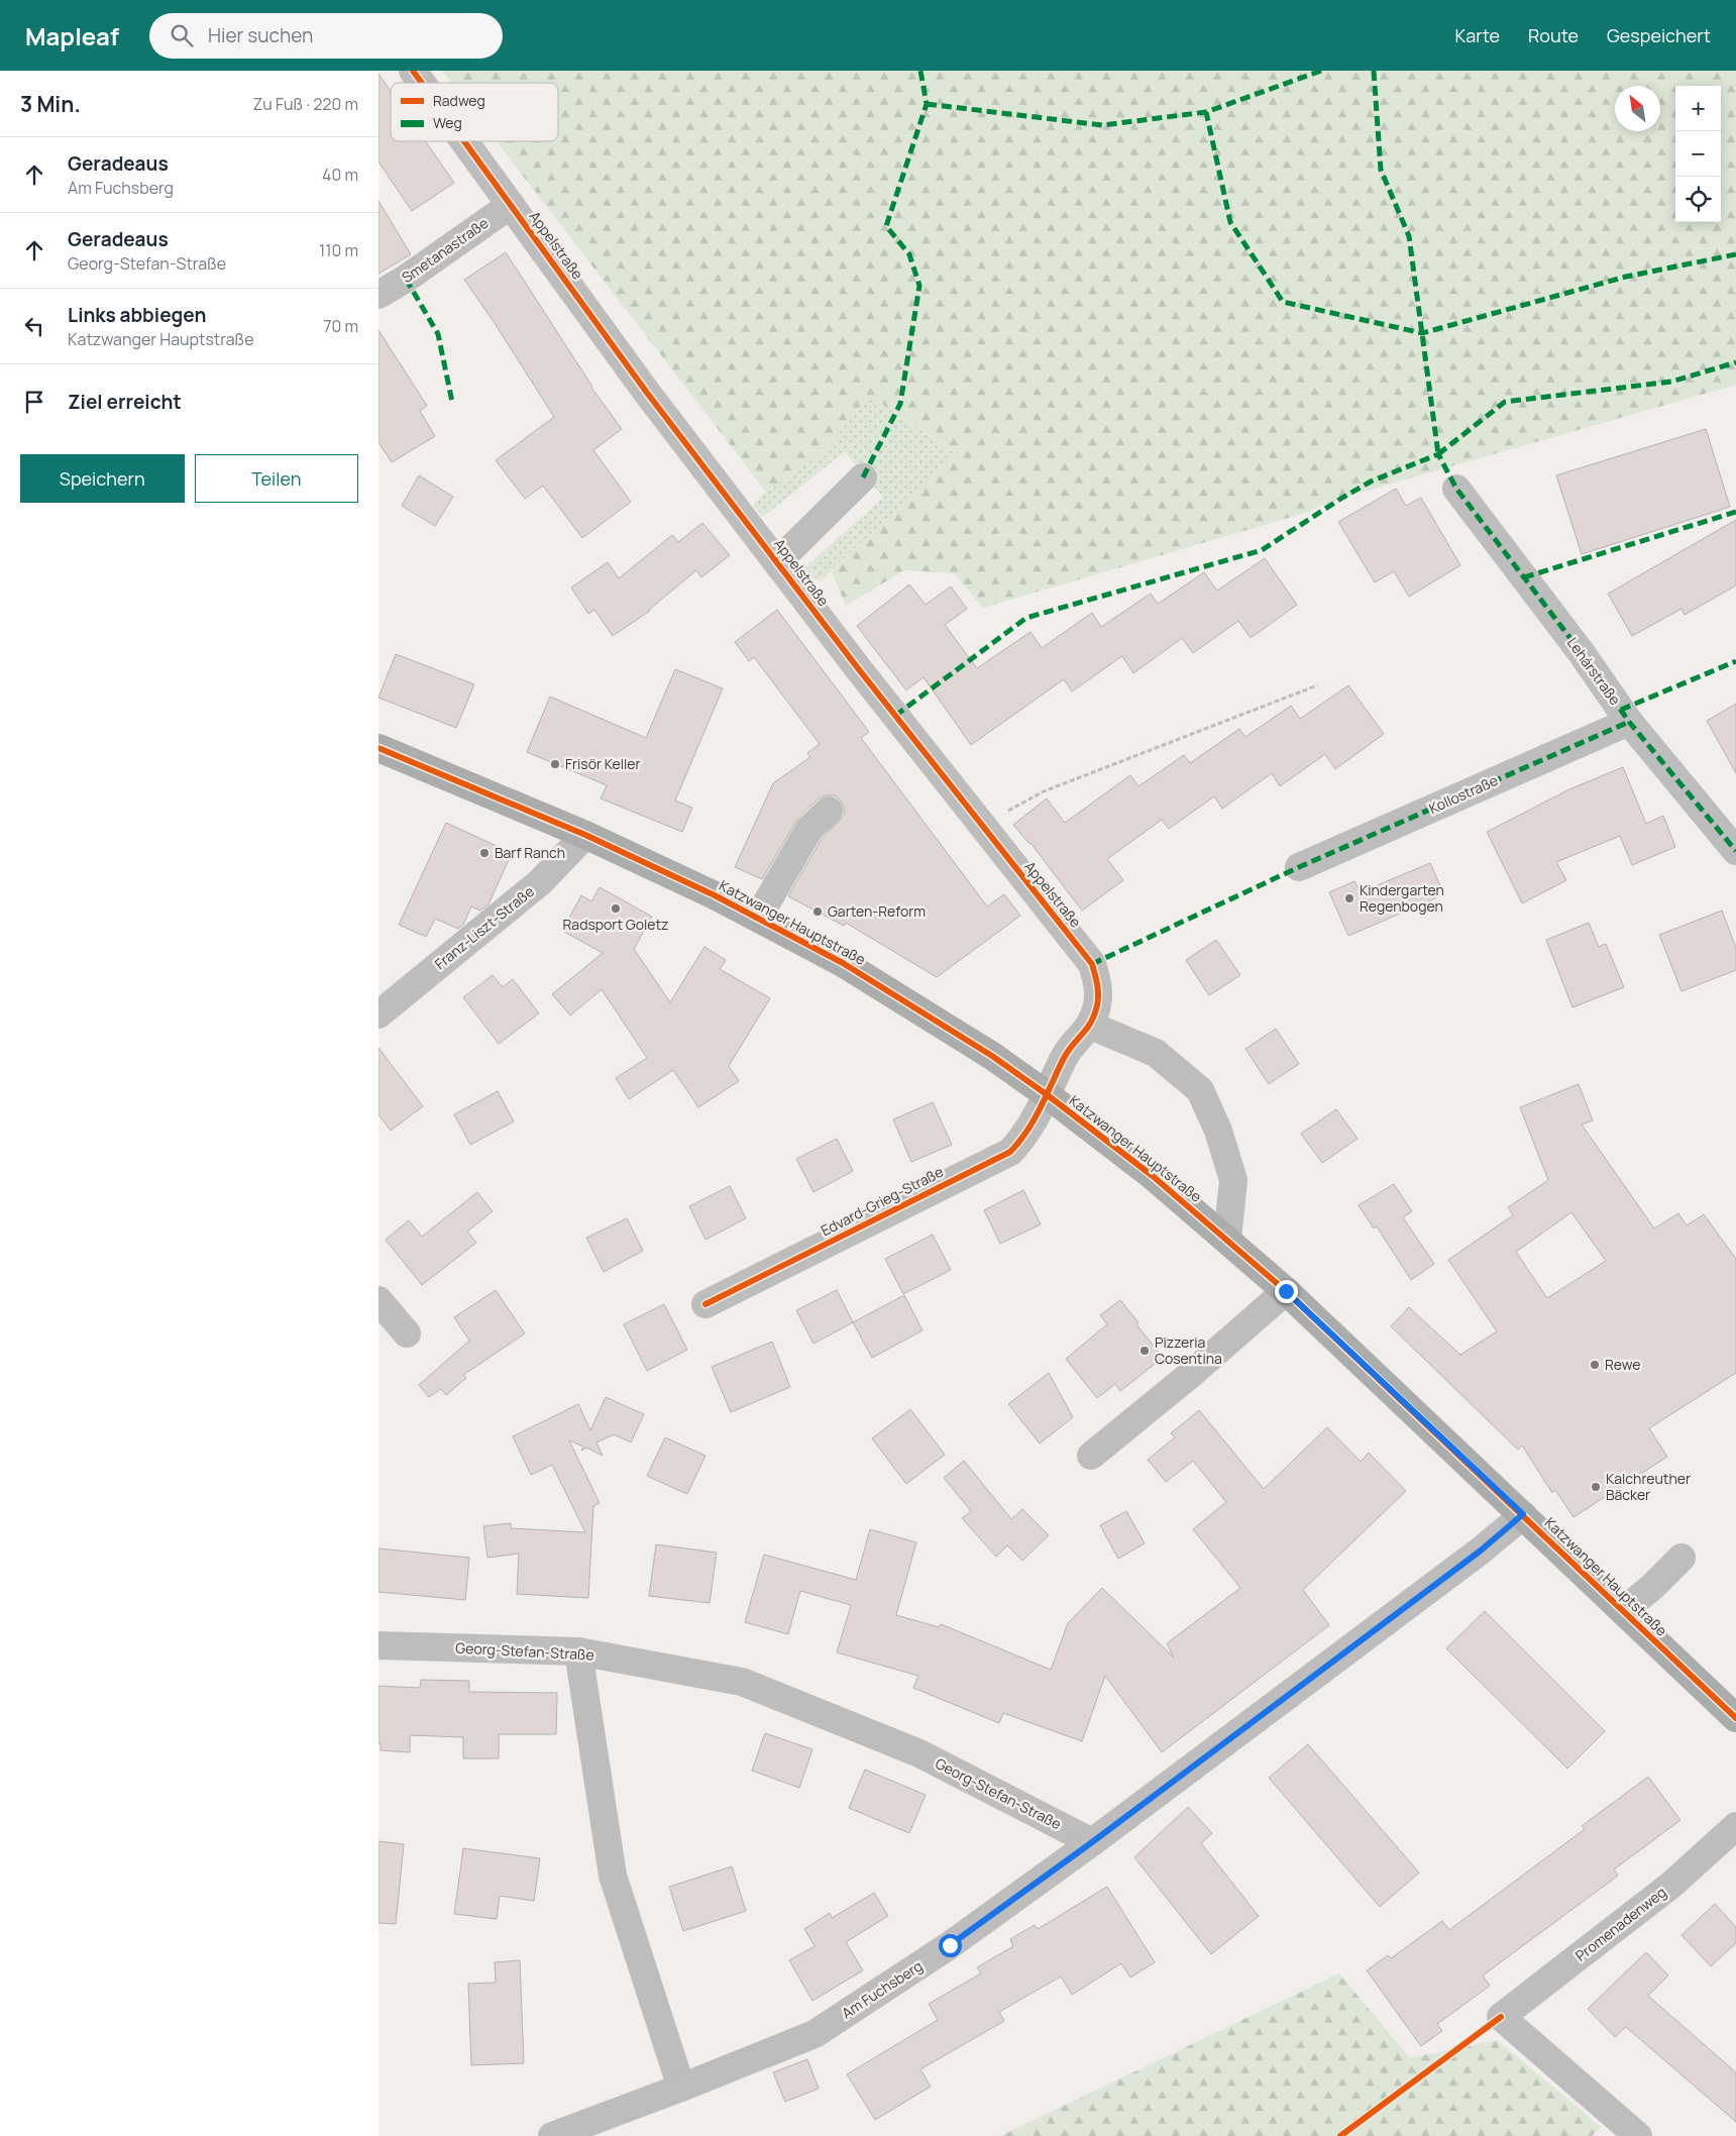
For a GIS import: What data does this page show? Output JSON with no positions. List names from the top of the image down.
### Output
{
  "streets": {
    "main road": ["Katzwanger Hauptstraße"],
    "street": [
      "Appelstraße",
      "Smetanastraße",
      "Lehárstraße",
      "Kollostraße",
      "Franz-Liszt-Straße",
      "Edvard-Grieg-Straße",
      "Georg-Stefan-Straße",
      "Promenadenweg",
      "Am Fuchsberg"
    ]
  },
  "crossings": [
    ["Appelstraße", "Smetanastraße"],
    ["Appelstraße", "Katzwanger Hauptstraße"],
    ["Appelstraße", "Edvard-Grieg-Straße"],
    ["Lehárstraße", "Kollostraße"],
    ["Katzwanger Hauptstraße", "Franz-Liszt-Straße"],
    ["Katzwanger Hauptstraße", "Edvard-Grieg-Straße"],
    ["Georg-Stefan-Straße", "Am Fuchsberg"]
  ],
  "places": [
    "Frisör Keller",
    "Barf Ranch",
    "Kindergarten Regenbogen",
    "Radsport Goletz",
    "Garten-Reform",
    "Pizzeria Cosentina",
    "Rewe",
    "Kalchreuther Bäcker"
  ],
  "legend": ["Radweg", "Weg"],
  "north": "top left",
  "page": {
    "header": "Mapleaf",
    "search": "Hier suchen",
    "nav": ["Karte", "Route", "Gespeichert"],
    "heading": ["3 Min.", "Zu Fuß · 220 m"],
    "map_buttons": ["+", "−"],
    "list": [
      ["Geradeaus", "Am Fuchsberg", "40 m"],
      ["Geradeaus", "Georg-Stefan-Straße", "110 m"],
      ["Links abbiegen", "Katzwanger Hauptstraße", "70 m"],
      "Ziel erreicht"
    ],
    "buttons": ["Speichern", "Teilen"]
  }
}
